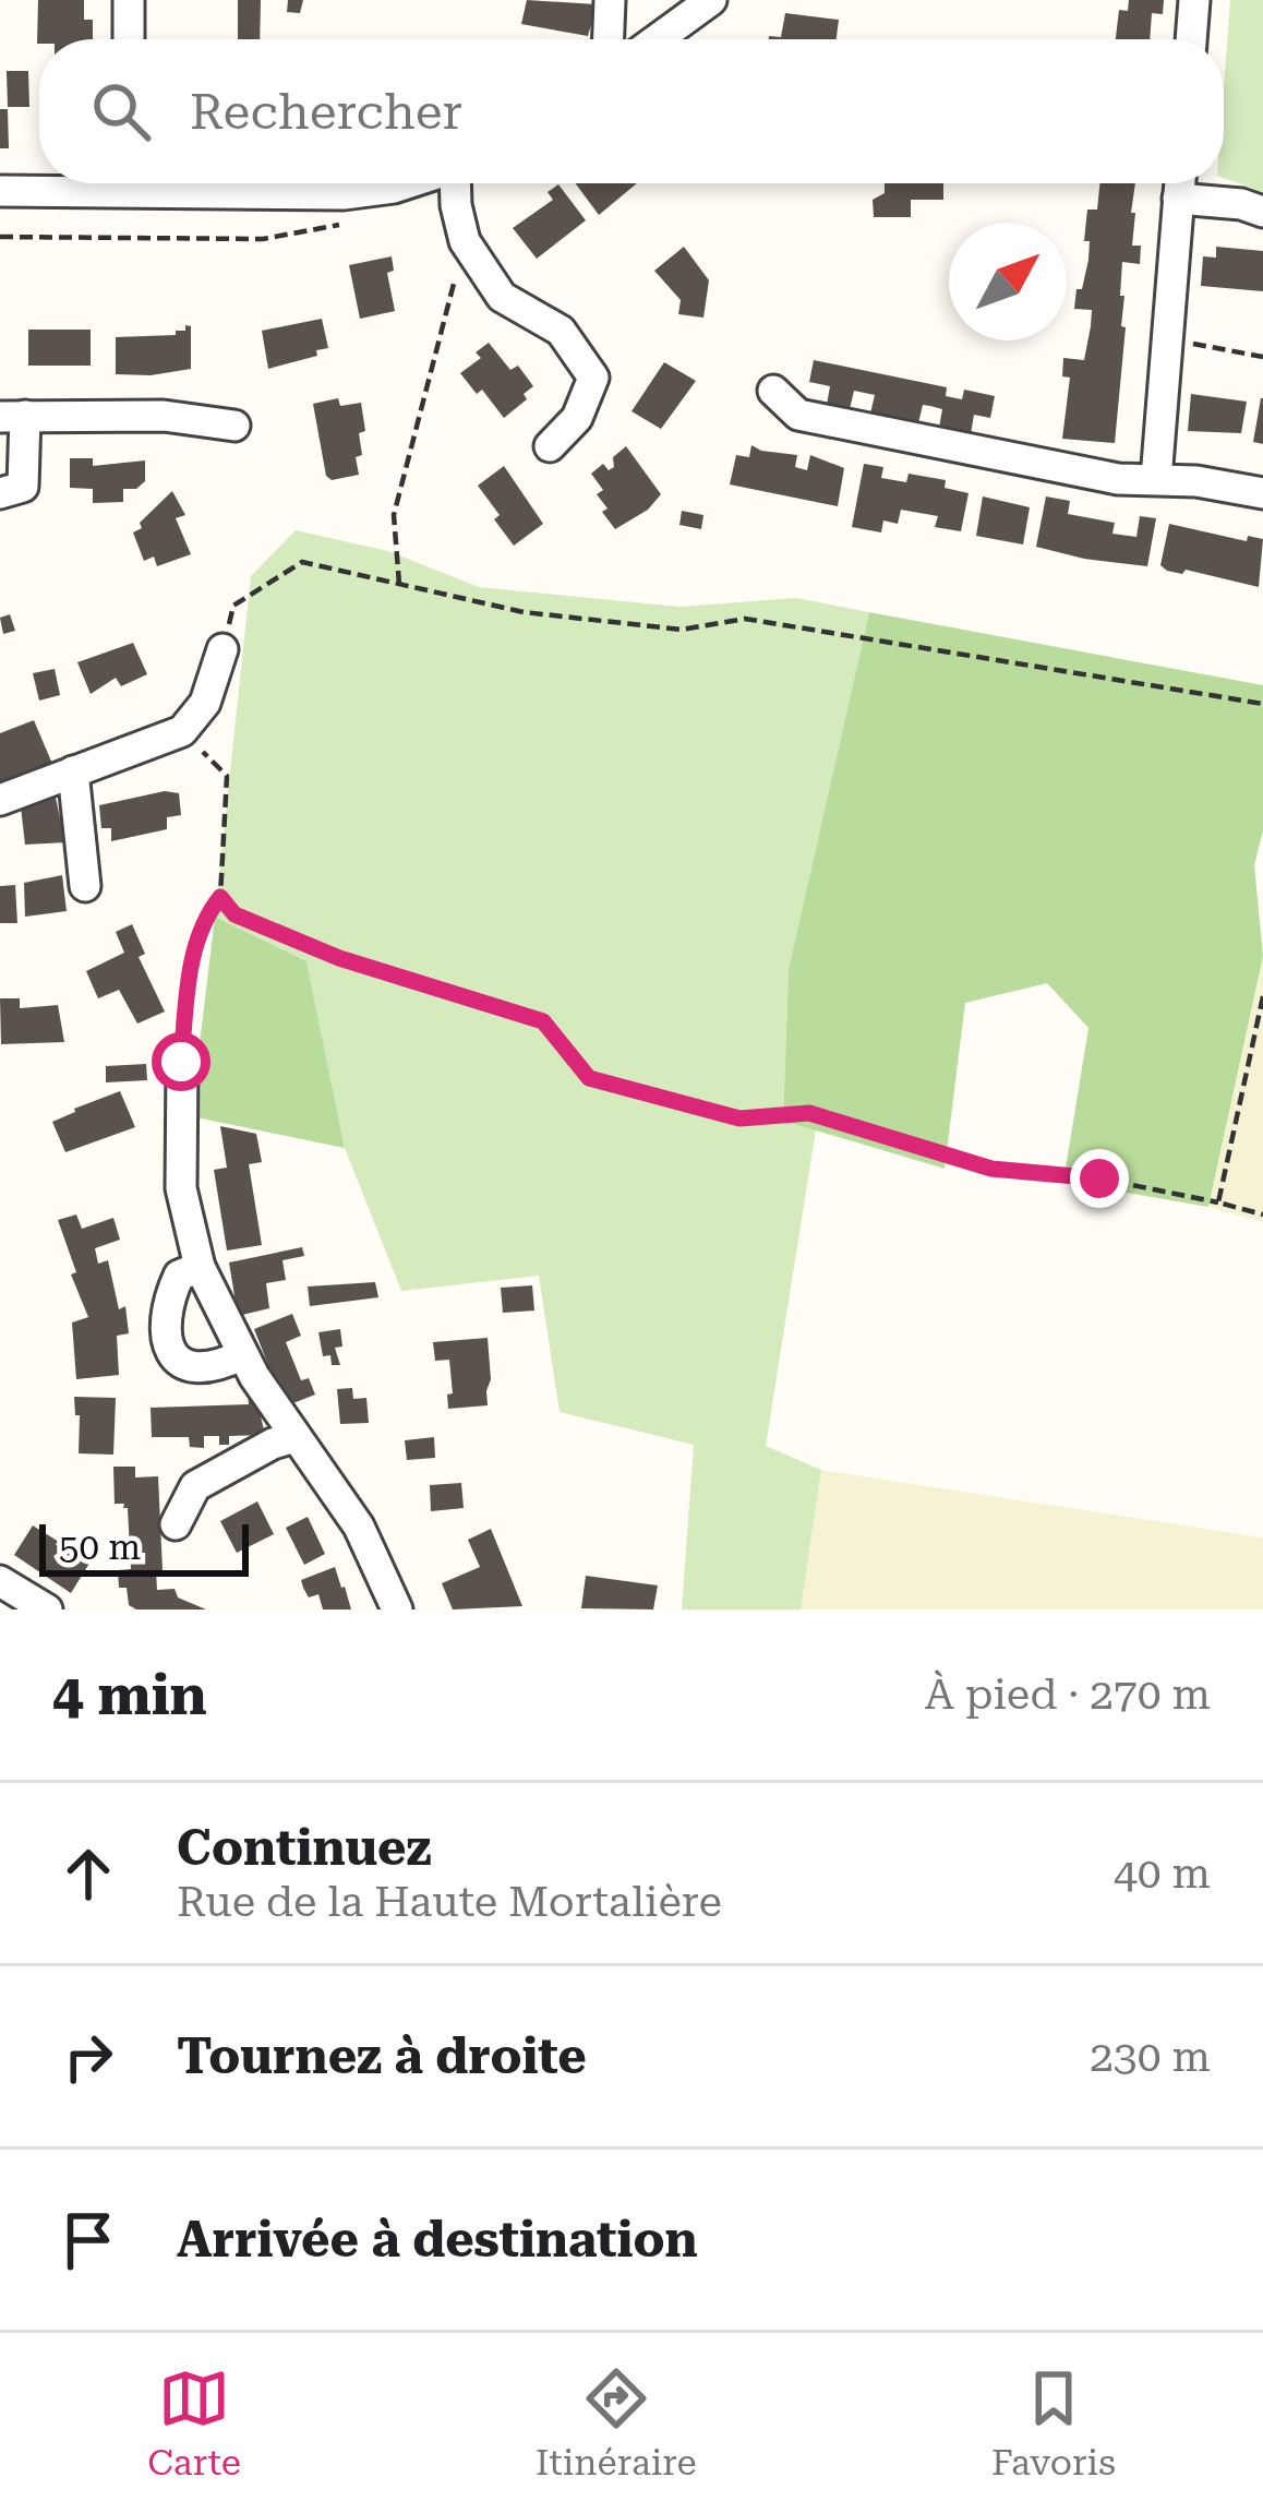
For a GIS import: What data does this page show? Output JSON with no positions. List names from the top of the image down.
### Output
{
  "scale_bar": "50 m",
  "north": "top right",
  "page": {
    "search": "Rechercher",
    "scale": "50 m",
    "heading": ["4 min", "À pied · 270 m"],
    "list": [
      ["Continuez", "Rue de la Haute Mortalière", "40 m"],
      ["Tournez à droite", "230 m"],
      "Arrivée à destination"
    ],
    "nav": ["Carte", "Itinéraire", "Favoris"]
  }
}
